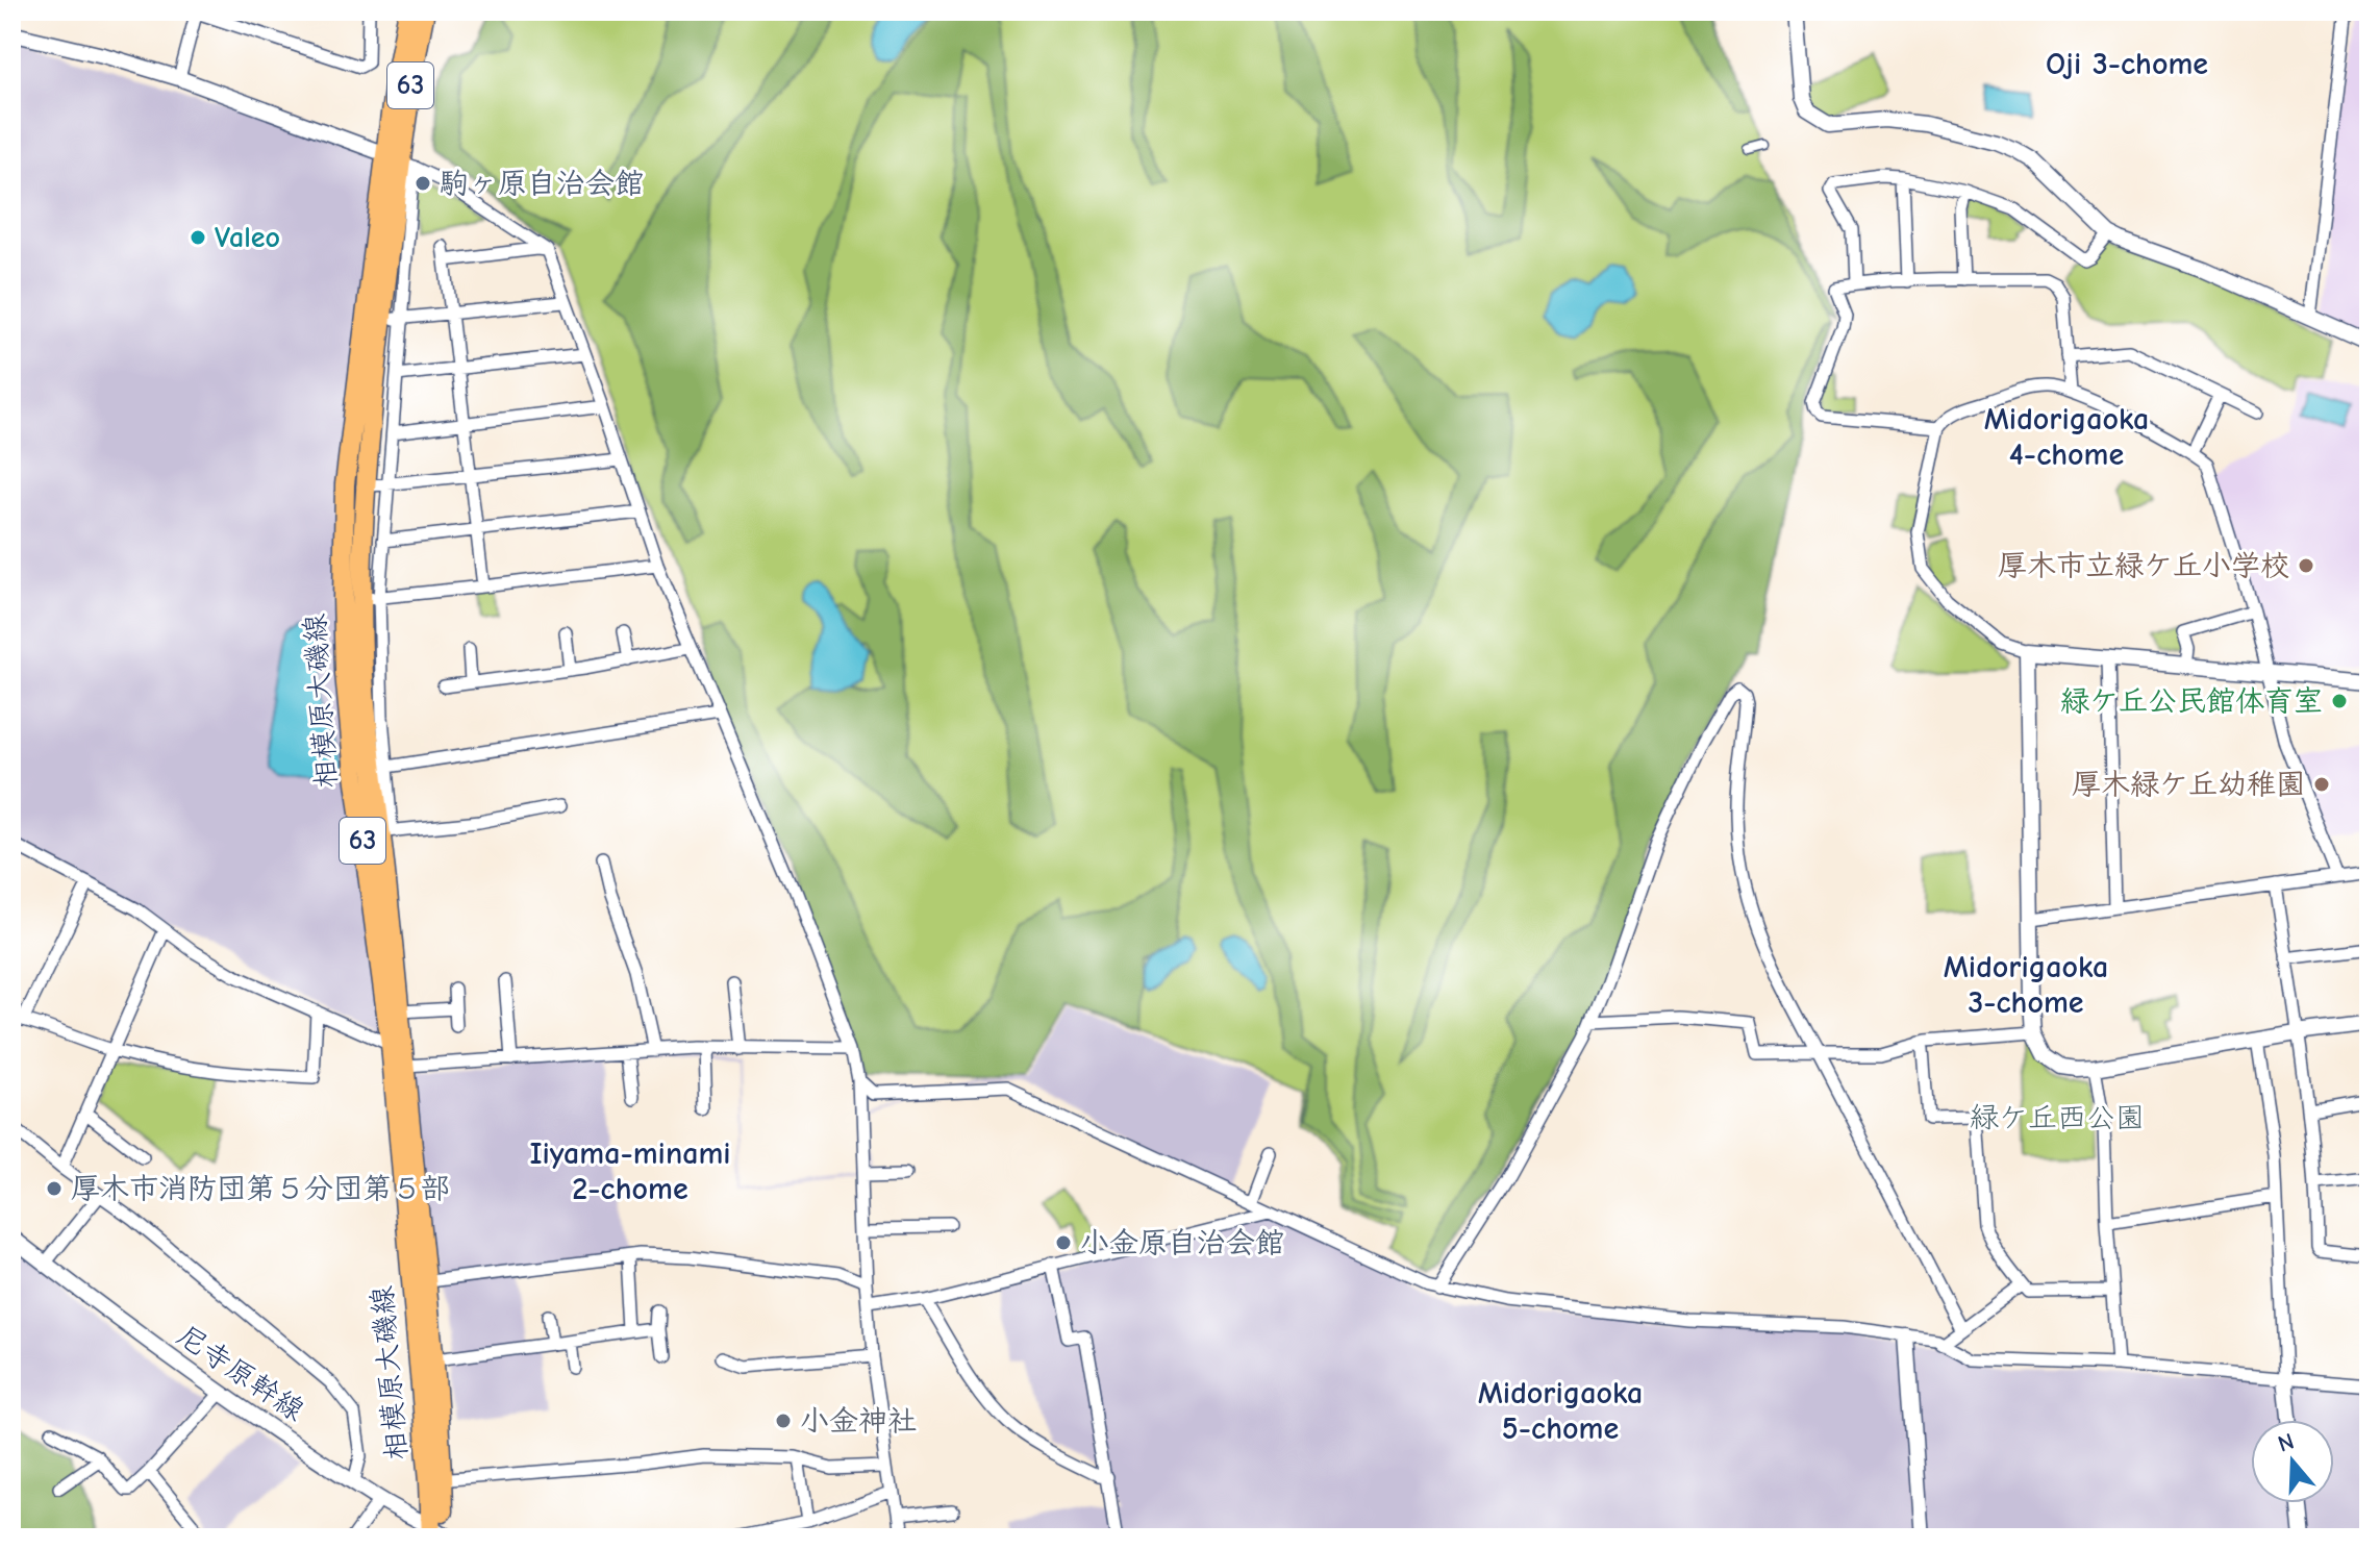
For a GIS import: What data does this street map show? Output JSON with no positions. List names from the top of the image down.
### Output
{
  "streets": {
    "main road": ["63", "相模原大磯線"],
    "street": ["尼寺原幹線"]
  },
  "crossings": [
    ["相模原大磯線", "尼寺原幹線"]
  ],
  "districts": [
    "Oji 3-chome",
    "Midorigaoka 4-chome",
    "Midorigaoka 3-chome",
    "Iiyama-minami 2-chome",
    "Midorigaoka 5-chome"
  ],
  "parks": ["緑ケ丘西公園"],
  "places": [
    "駒ヶ原自治会館",
    "Valeo",
    "厚木市立緑ケ丘小学校",
    "緑ケ丘公民館体育室",
    "厚木緑ケ丘幼稚園",
    "厚木市消防団第５分団第５部",
    "小金原自治会館",
    "小金神社"
  ],
  "north": "top"
}
